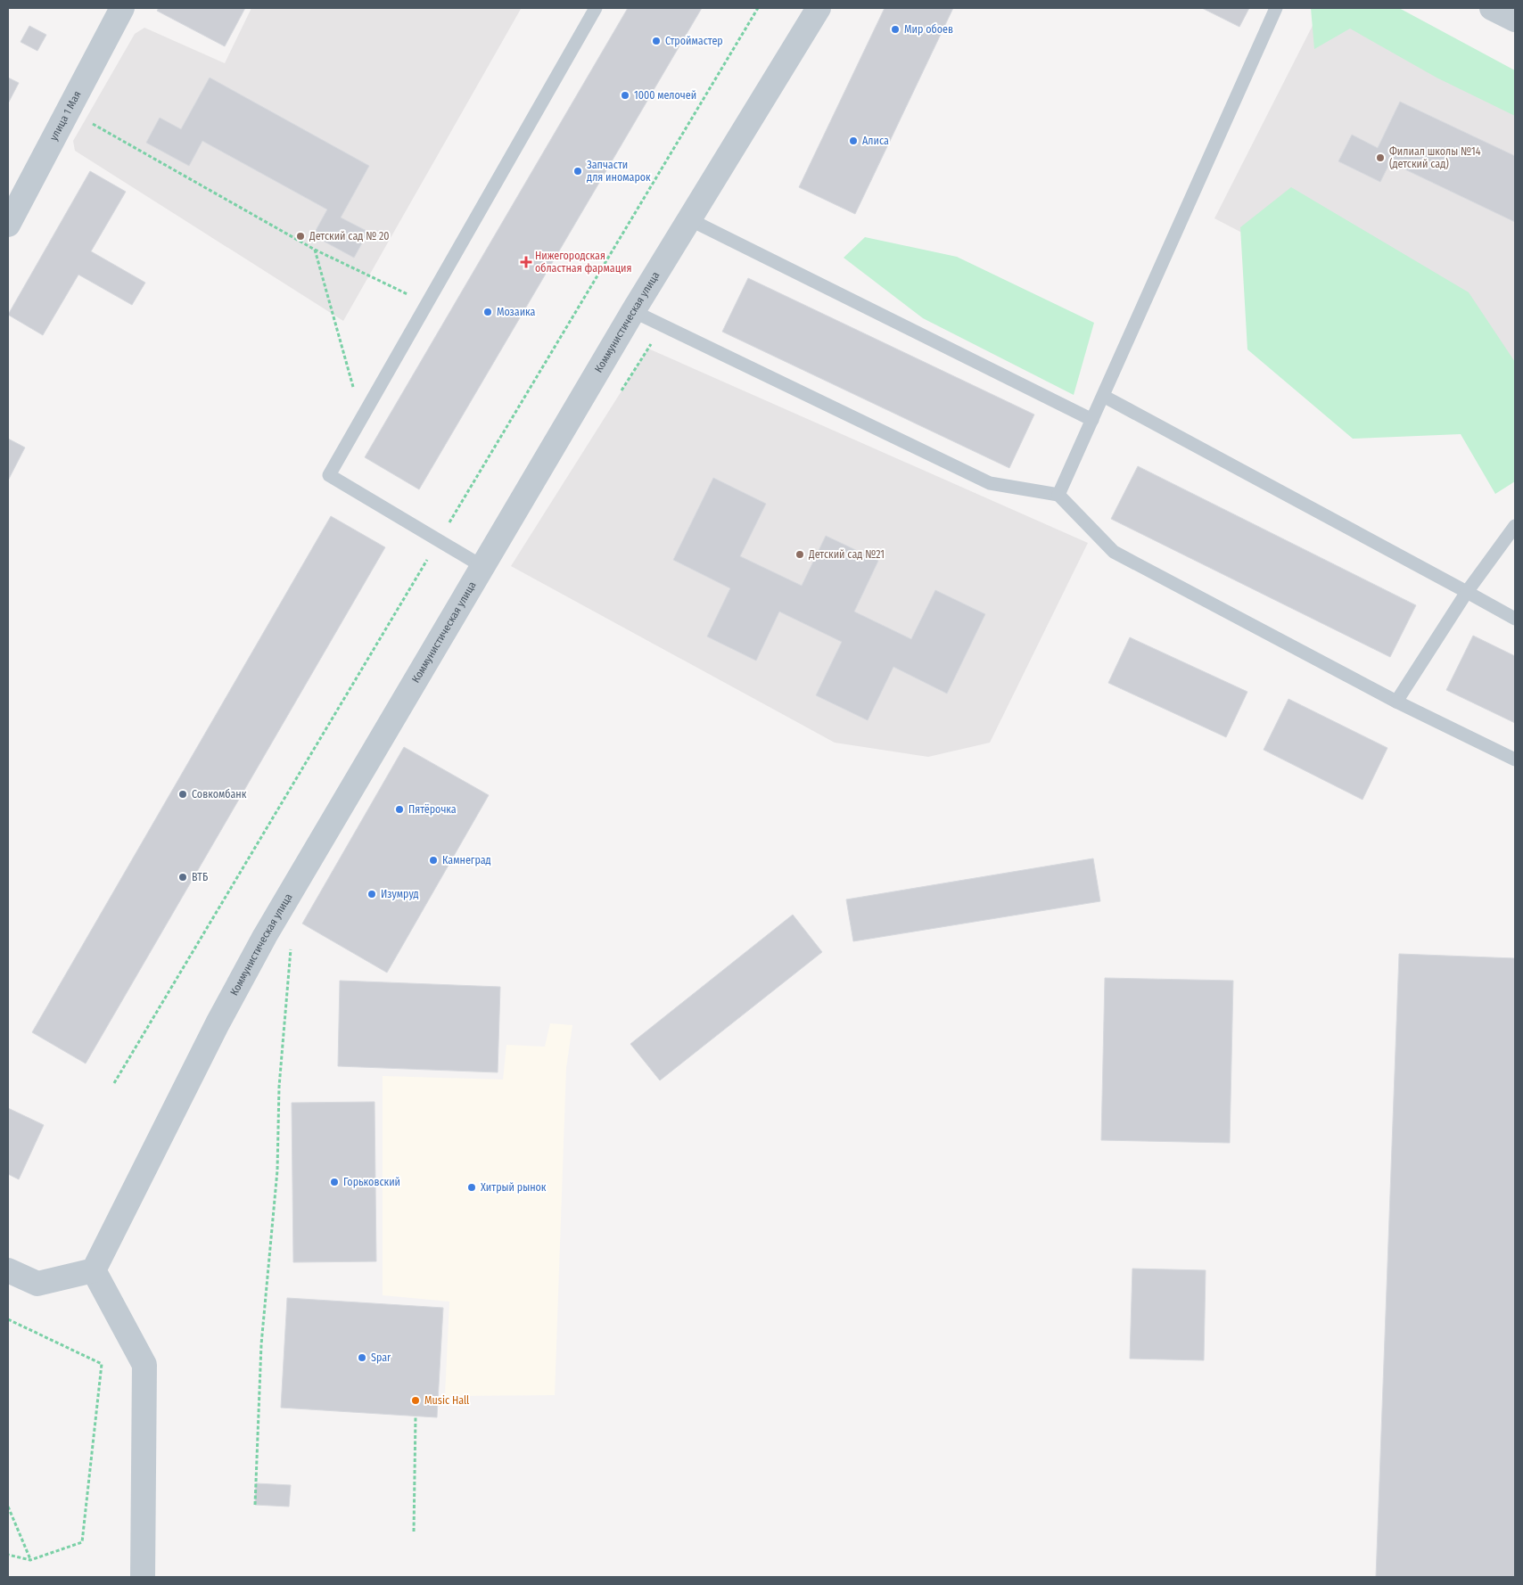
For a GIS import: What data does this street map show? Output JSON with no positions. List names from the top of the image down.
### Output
{
  "streets": {
    "street": ["улица 1 Мая", "Коммунистическая улица"]
  },
  "places": {
    "other": [
      "Мир обоев",
      "Строймастер",
      "1000 мелочей",
      "Алиса",
      "Филиал школы №14 (детский сад)",
      "Запчасти для иномарок",
      "Детский сад № 20",
      "Мозаика",
      "Детский сад №21",
      "Совкомбанк",
      "Пятёрочка",
      "Камнеград",
      "ВТБ",
      "Изумруд",
      "Горьковский",
      "Хитрый рынок",
      "Spar",
      "Music Hall"
    ],
    "health": ["Нижегородская областная фармация"]
  }
}
